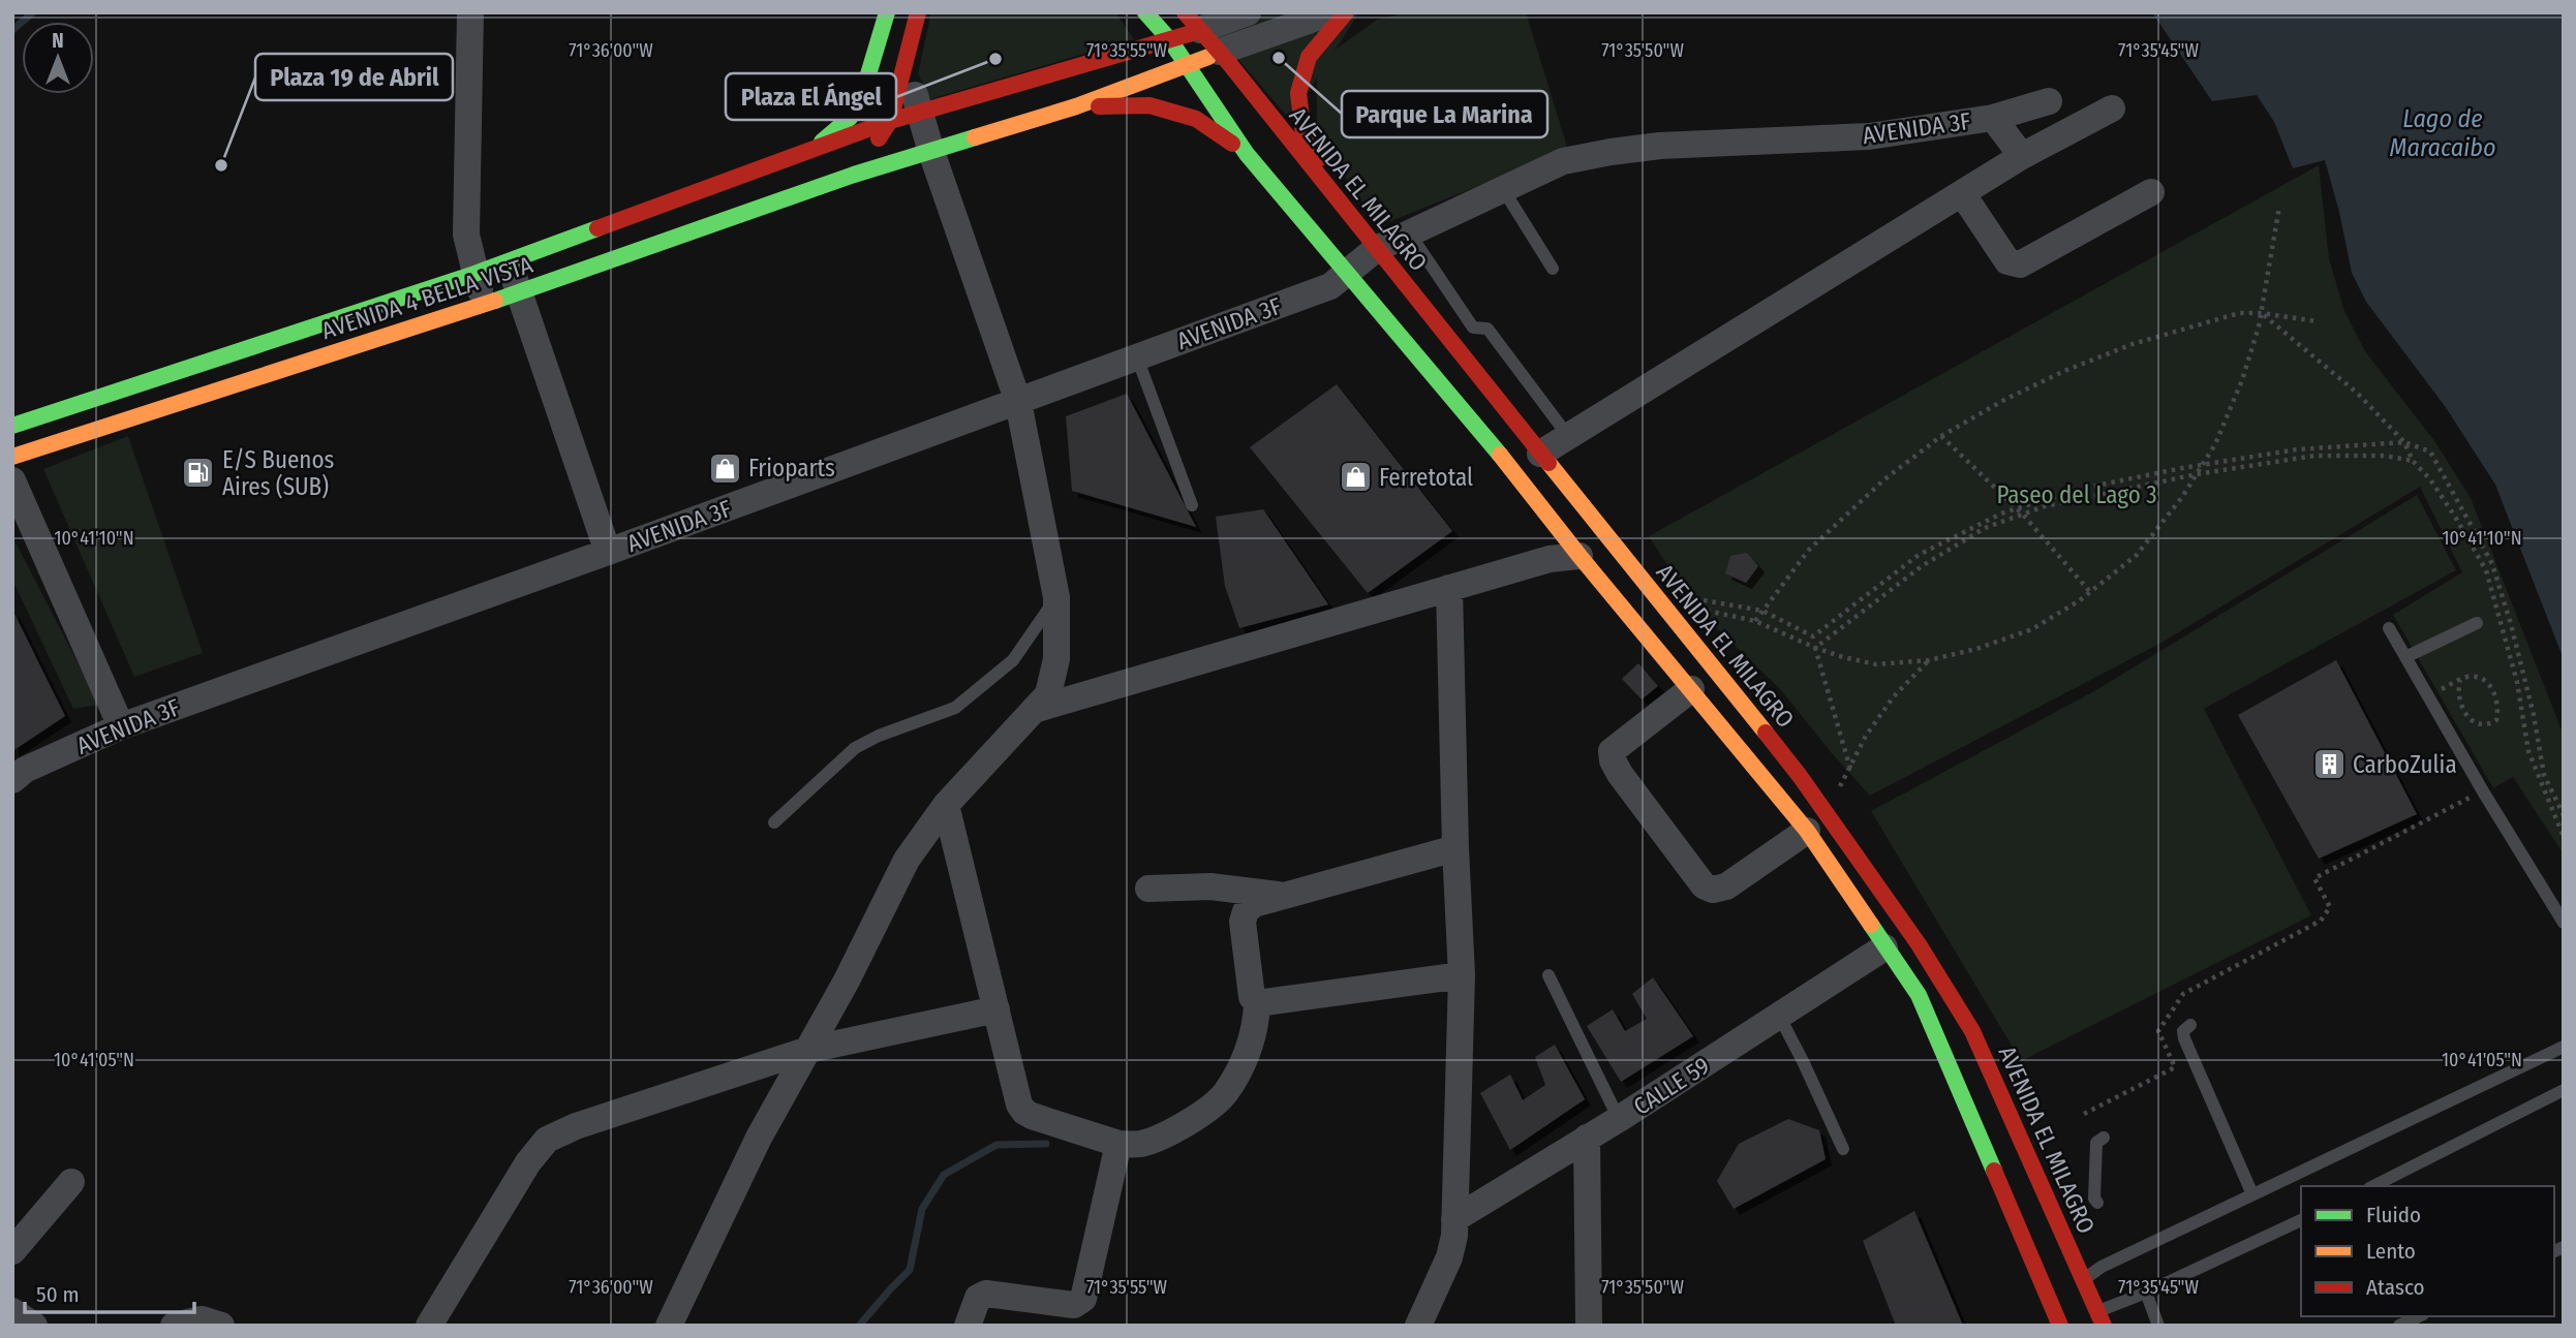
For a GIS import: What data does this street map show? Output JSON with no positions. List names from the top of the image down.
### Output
{
  "streets": {
    "main road": ["AVENIDA EL MILAGRO", "AVENIDA 4 BELLA VISTA"],
    "street": ["AVENIDA 3F", "CALLE 59"]
  },
  "crossings": [
    ["AVENIDA 3F", "AVENIDA EL MILAGRO"],
    ["AVENIDA EL MILAGRO", "AVENIDA 4 BELLA VISTA"]
  ],
  "water": ["Lago de Maracaibo"],
  "parks": ["Paseo del Lago 3"],
  "places": {
    "other": ["Parque La Marina", "Plaza El Ángel", "Plaza 19 de Abril"],
    "shop": ["Frioparts", "Ferretotal"],
    "fuel station": ["E/S Buenos Aires (SUB)"],
    "building": ["CarboZulia"]
  },
  "legend": ["Fluido", "Lento", "Atasco"],
  "scale_bar": "50 m",
  "north": "top",
  "coordinates": [
    "71°36'00\"W",
    "71°35'55\"W",
    "71°35'50\"W",
    "71°35'45\"W",
    "10°41'10\"N",
    "10°41'05\"N"
  ]
}
